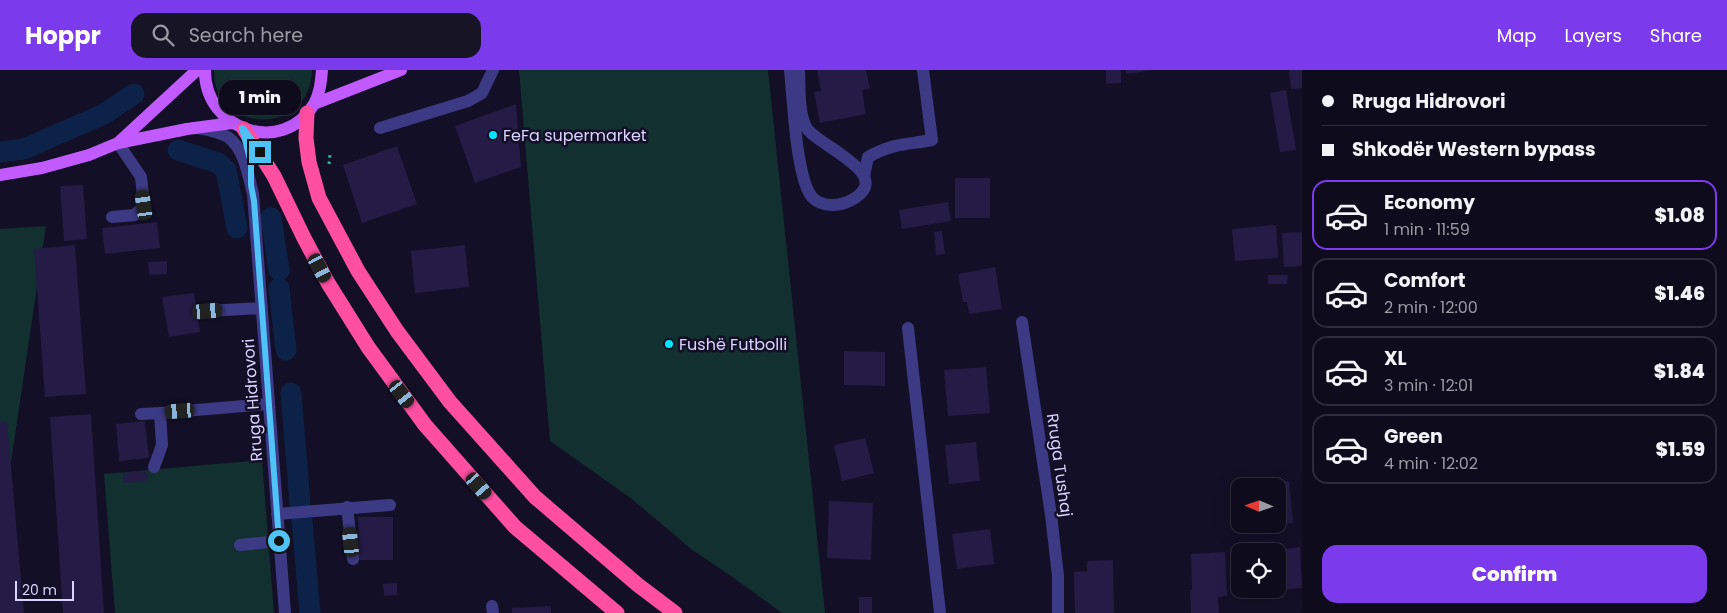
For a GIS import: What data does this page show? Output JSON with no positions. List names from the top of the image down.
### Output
{
  "streets": {
    "street": ["Rruga Hidrovori", "Rruga Tushaj"]
  },
  "places": ["FeFa supermarket", "Fushë Futbolli"],
  "scale_bar": "20 m",
  "north": "left",
  "page": {
    "header": "Hoppr",
    "search": "Search here",
    "nav": ["Map", "Layers", "Share"],
    "banner": ["Rruga Hidrovori", "Shkodër Western bypass"],
    "bubble": "1 min",
    "list": [
      {
        "name": "Economy",
        "note": "1 min · 11:59",
        "value": "$1.08"
      },
      {
        "name": "Comfort",
        "note": "2 min · 12:00",
        "value": "$1.46"
      },
      {
        "name": "XL",
        "note": "3 min · 12:01",
        "value": "$1.84"
      },
      {
        "name": "Green",
        "note": "4 min · 12:02",
        "value": "$1.59"
      }
    ],
    "buttons": "Confirm",
    "scale": "20 m"
  }
}
